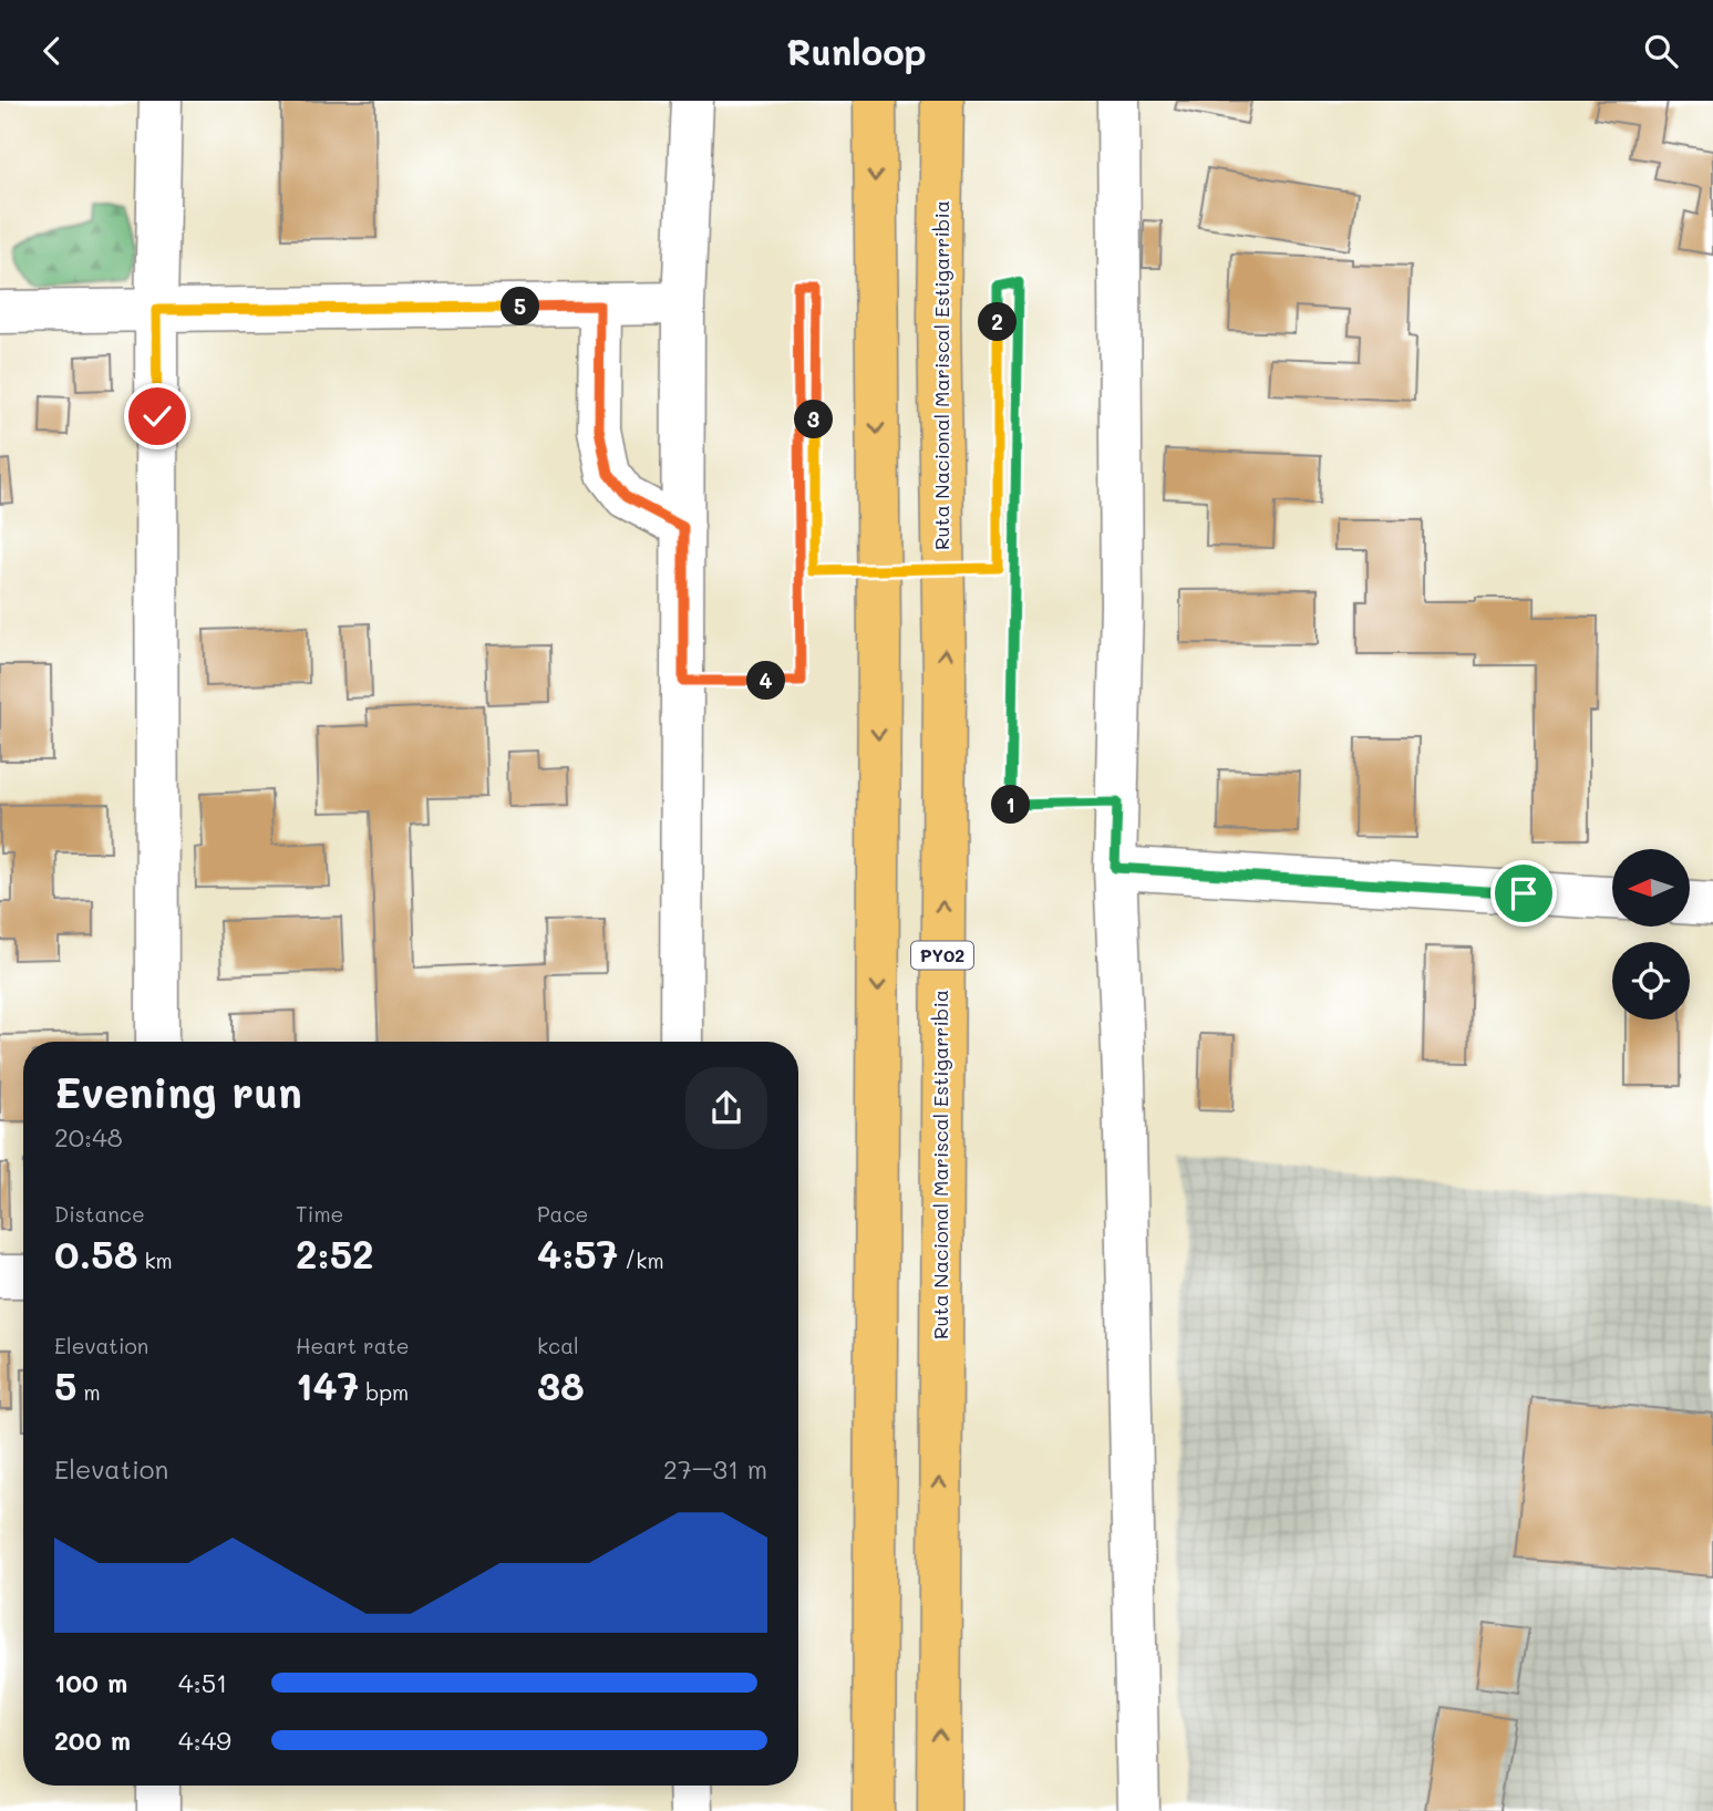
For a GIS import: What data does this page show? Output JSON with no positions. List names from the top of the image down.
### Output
{
  "streets": {
    "highway": ["Ruta Nacional Mariscal Estigarribia", "PY02"]
  },
  "north": "left",
  "page": {
    "header": "Runloop",
    "pins": [
      "5",
      "2",
      "3",
      "4",
      "1"
    ],
    "heading": ["Evening run", "20:48"],
    "stats": [
      ["Distance", "0.58 km"],
      ["Time", "2:52"],
      ["Pace", "4:57 /km"],
      ["Elevation", "5 m"],
      ["Heart rate", "147 bpm"],
      ["kcal", "38"]
    ],
    "chart": ["Elevation", "27–31 m"],
    "list": [
      {
        "name": "100 m",
        "note": "4:51"
      },
      {
        "name": "200 m",
        "note": "4:49"
      }
    ]
  }
}
